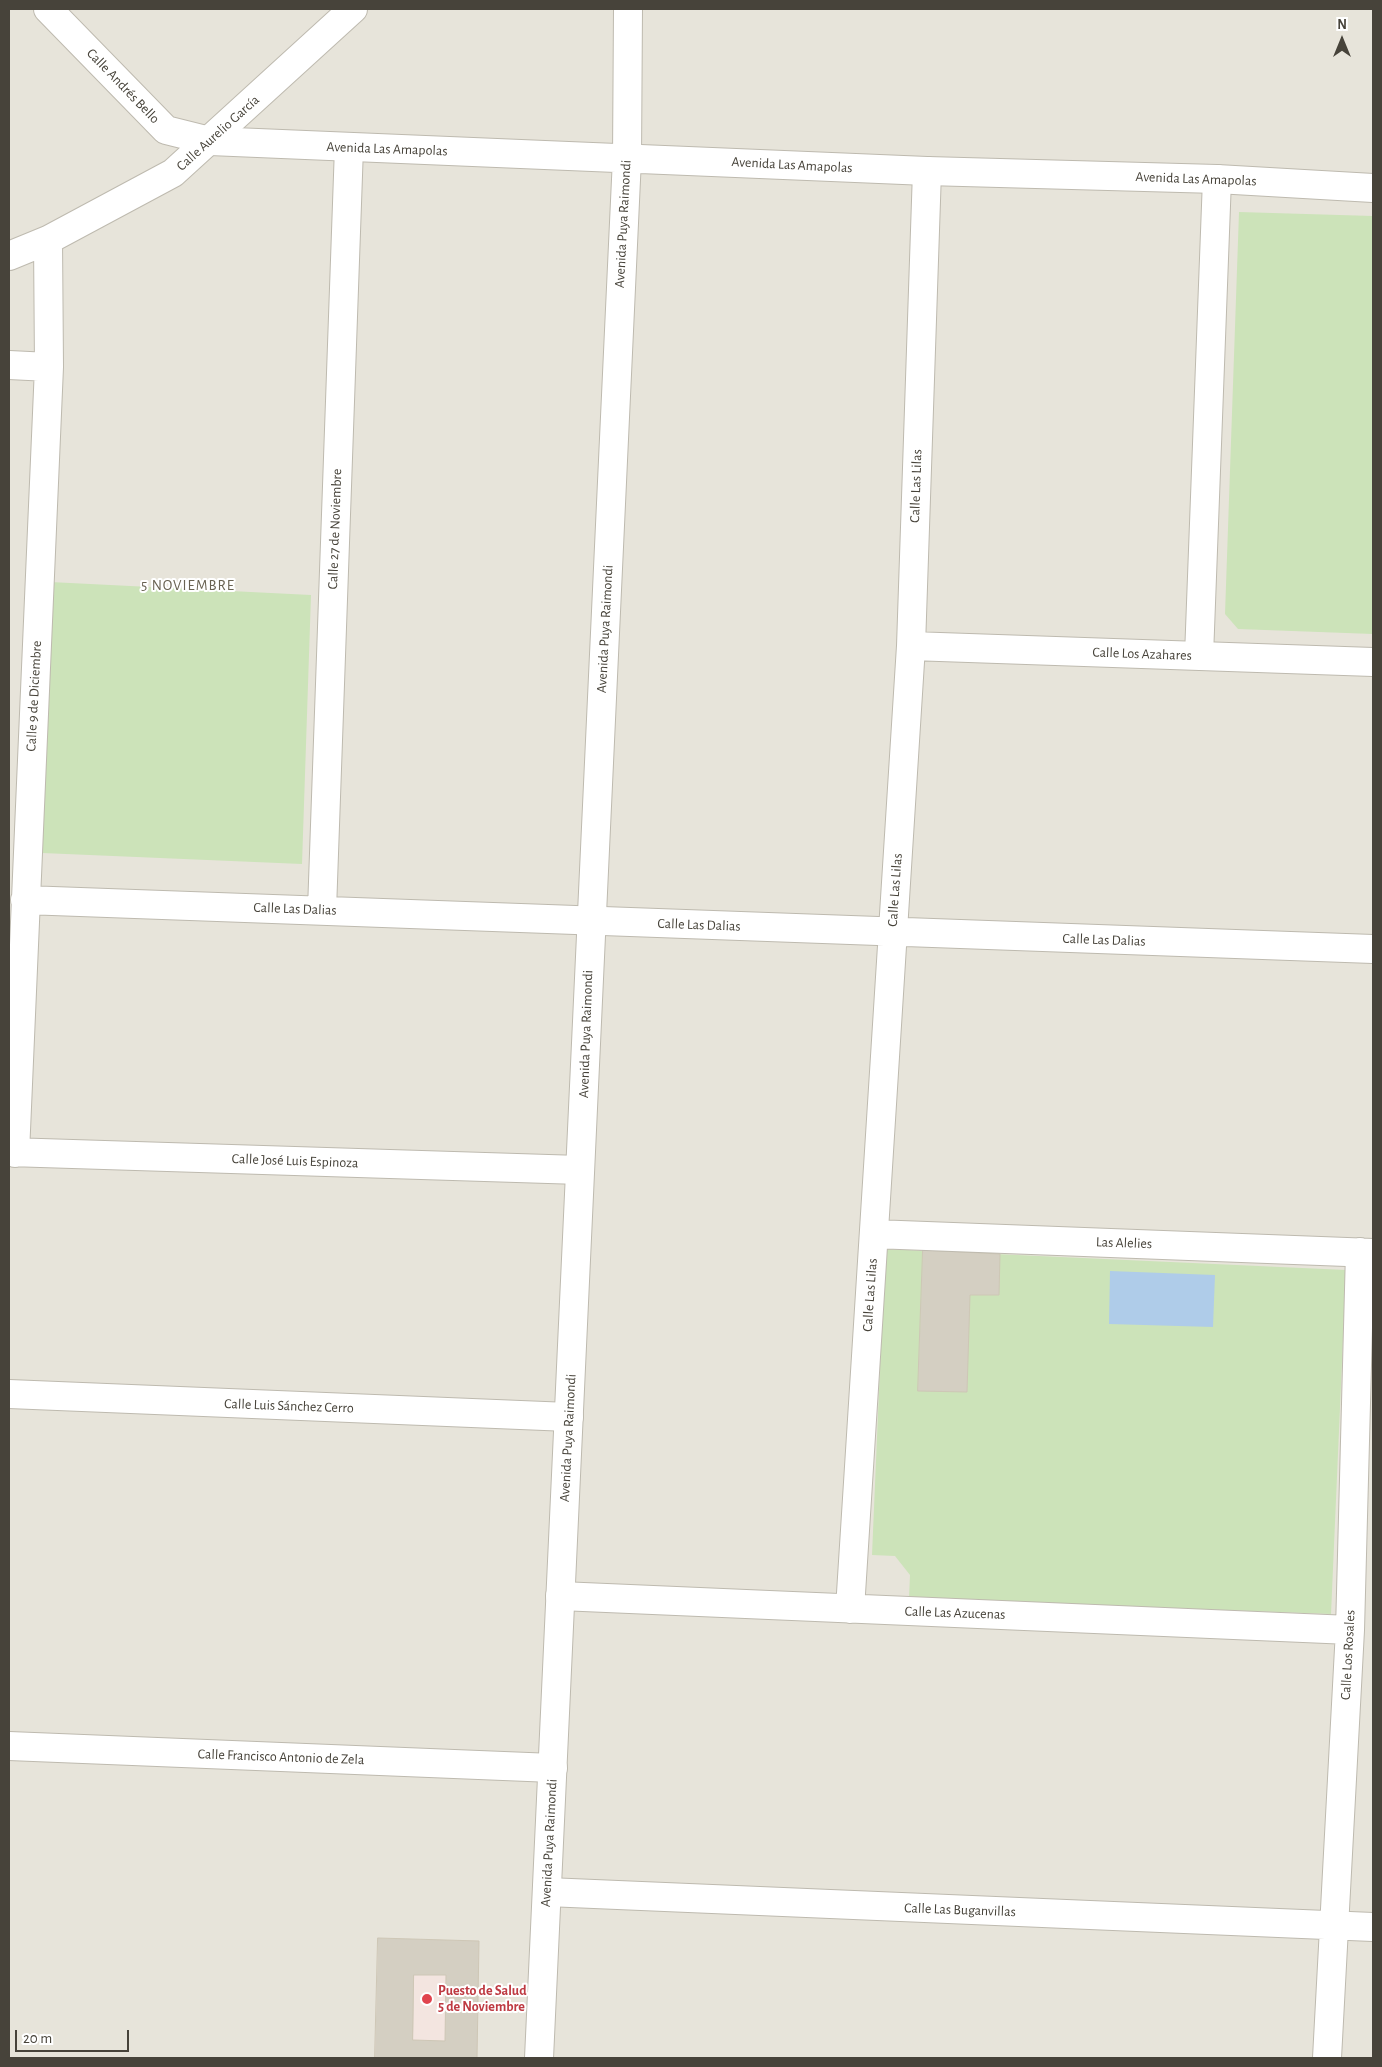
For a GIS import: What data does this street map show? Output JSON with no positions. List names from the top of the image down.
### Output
{
  "streets": {
    "street": [
      "Calle Andrés Bello",
      "Calle Aurelio García",
      "Avenida Las Amapolas",
      "Avenida Puya Raimondi",
      "Calle Las Lilas",
      "Calle 27 de Noviembre",
      "Calle Los Azahares",
      "Calle 9 de Diciembre",
      "Calle Las Dalias",
      "Calle José Luis Espinoza",
      "Las Alelies",
      "Calle Luis Sánchez Cerro",
      "Calle Las Azucenas",
      "Calle Los Rosales",
      "Calle Francisco Antonio de Zela",
      "Calle Las Buganvillas"
    ]
  },
  "crossings": [
    ["Calle Andrés Bello", "Calle Aurelio García"],
    ["Calle Andrés Bello", "Avenida Las Amapolas"],
    ["Calle Aurelio García", "Avenida Las Amapolas"],
    ["Calle Aurelio García", "Calle 9 de Diciembre"],
    ["Avenida Las Amapolas", "Avenida Puya Raimondi"],
    ["Avenida Las Amapolas", "Calle Las Lilas"],
    ["Avenida Las Amapolas", "Calle 27 de Noviembre"],
    ["Avenida Puya Raimondi", "Calle Las Dalias"],
    ["Avenida Puya Raimondi", "Calle José Luis Espinoza"],
    ["Avenida Puya Raimondi", "Calle Luis Sánchez Cerro"],
    ["Avenida Puya Raimondi", "Calle Las Azucenas"],
    ["Avenida Puya Raimondi", "Calle Francisco Antonio de Zela"],
    ["Avenida Puya Raimondi", "Calle Las Buganvillas"],
    ["Calle Las Lilas", "Calle Los Azahares"],
    ["Calle Las Lilas", "Calle Las Dalias"],
    ["Calle Las Lilas", "Las Alelies"],
    ["Calle Las Lilas", "Calle Las Azucenas"],
    ["Calle 27 de Noviembre", "Calle Las Dalias"],
    ["Calle 9 de Diciembre", "Calle Las Dalias"],
    ["Calle 9 de Diciembre", "Calle José Luis Espinoza"],
    ["Las Alelies", "Calle Los Rosales"],
    ["Calle Las Azucenas", "Calle Los Rosales"],
    ["Calle Los Rosales", "Calle Las Buganvillas"]
  ],
  "districts": ["5 NOVIEMBRE"],
  "places": ["Puesto de Salud 5 de Noviembre"],
  "scale_bar": "20 m",
  "north": "top"
}
